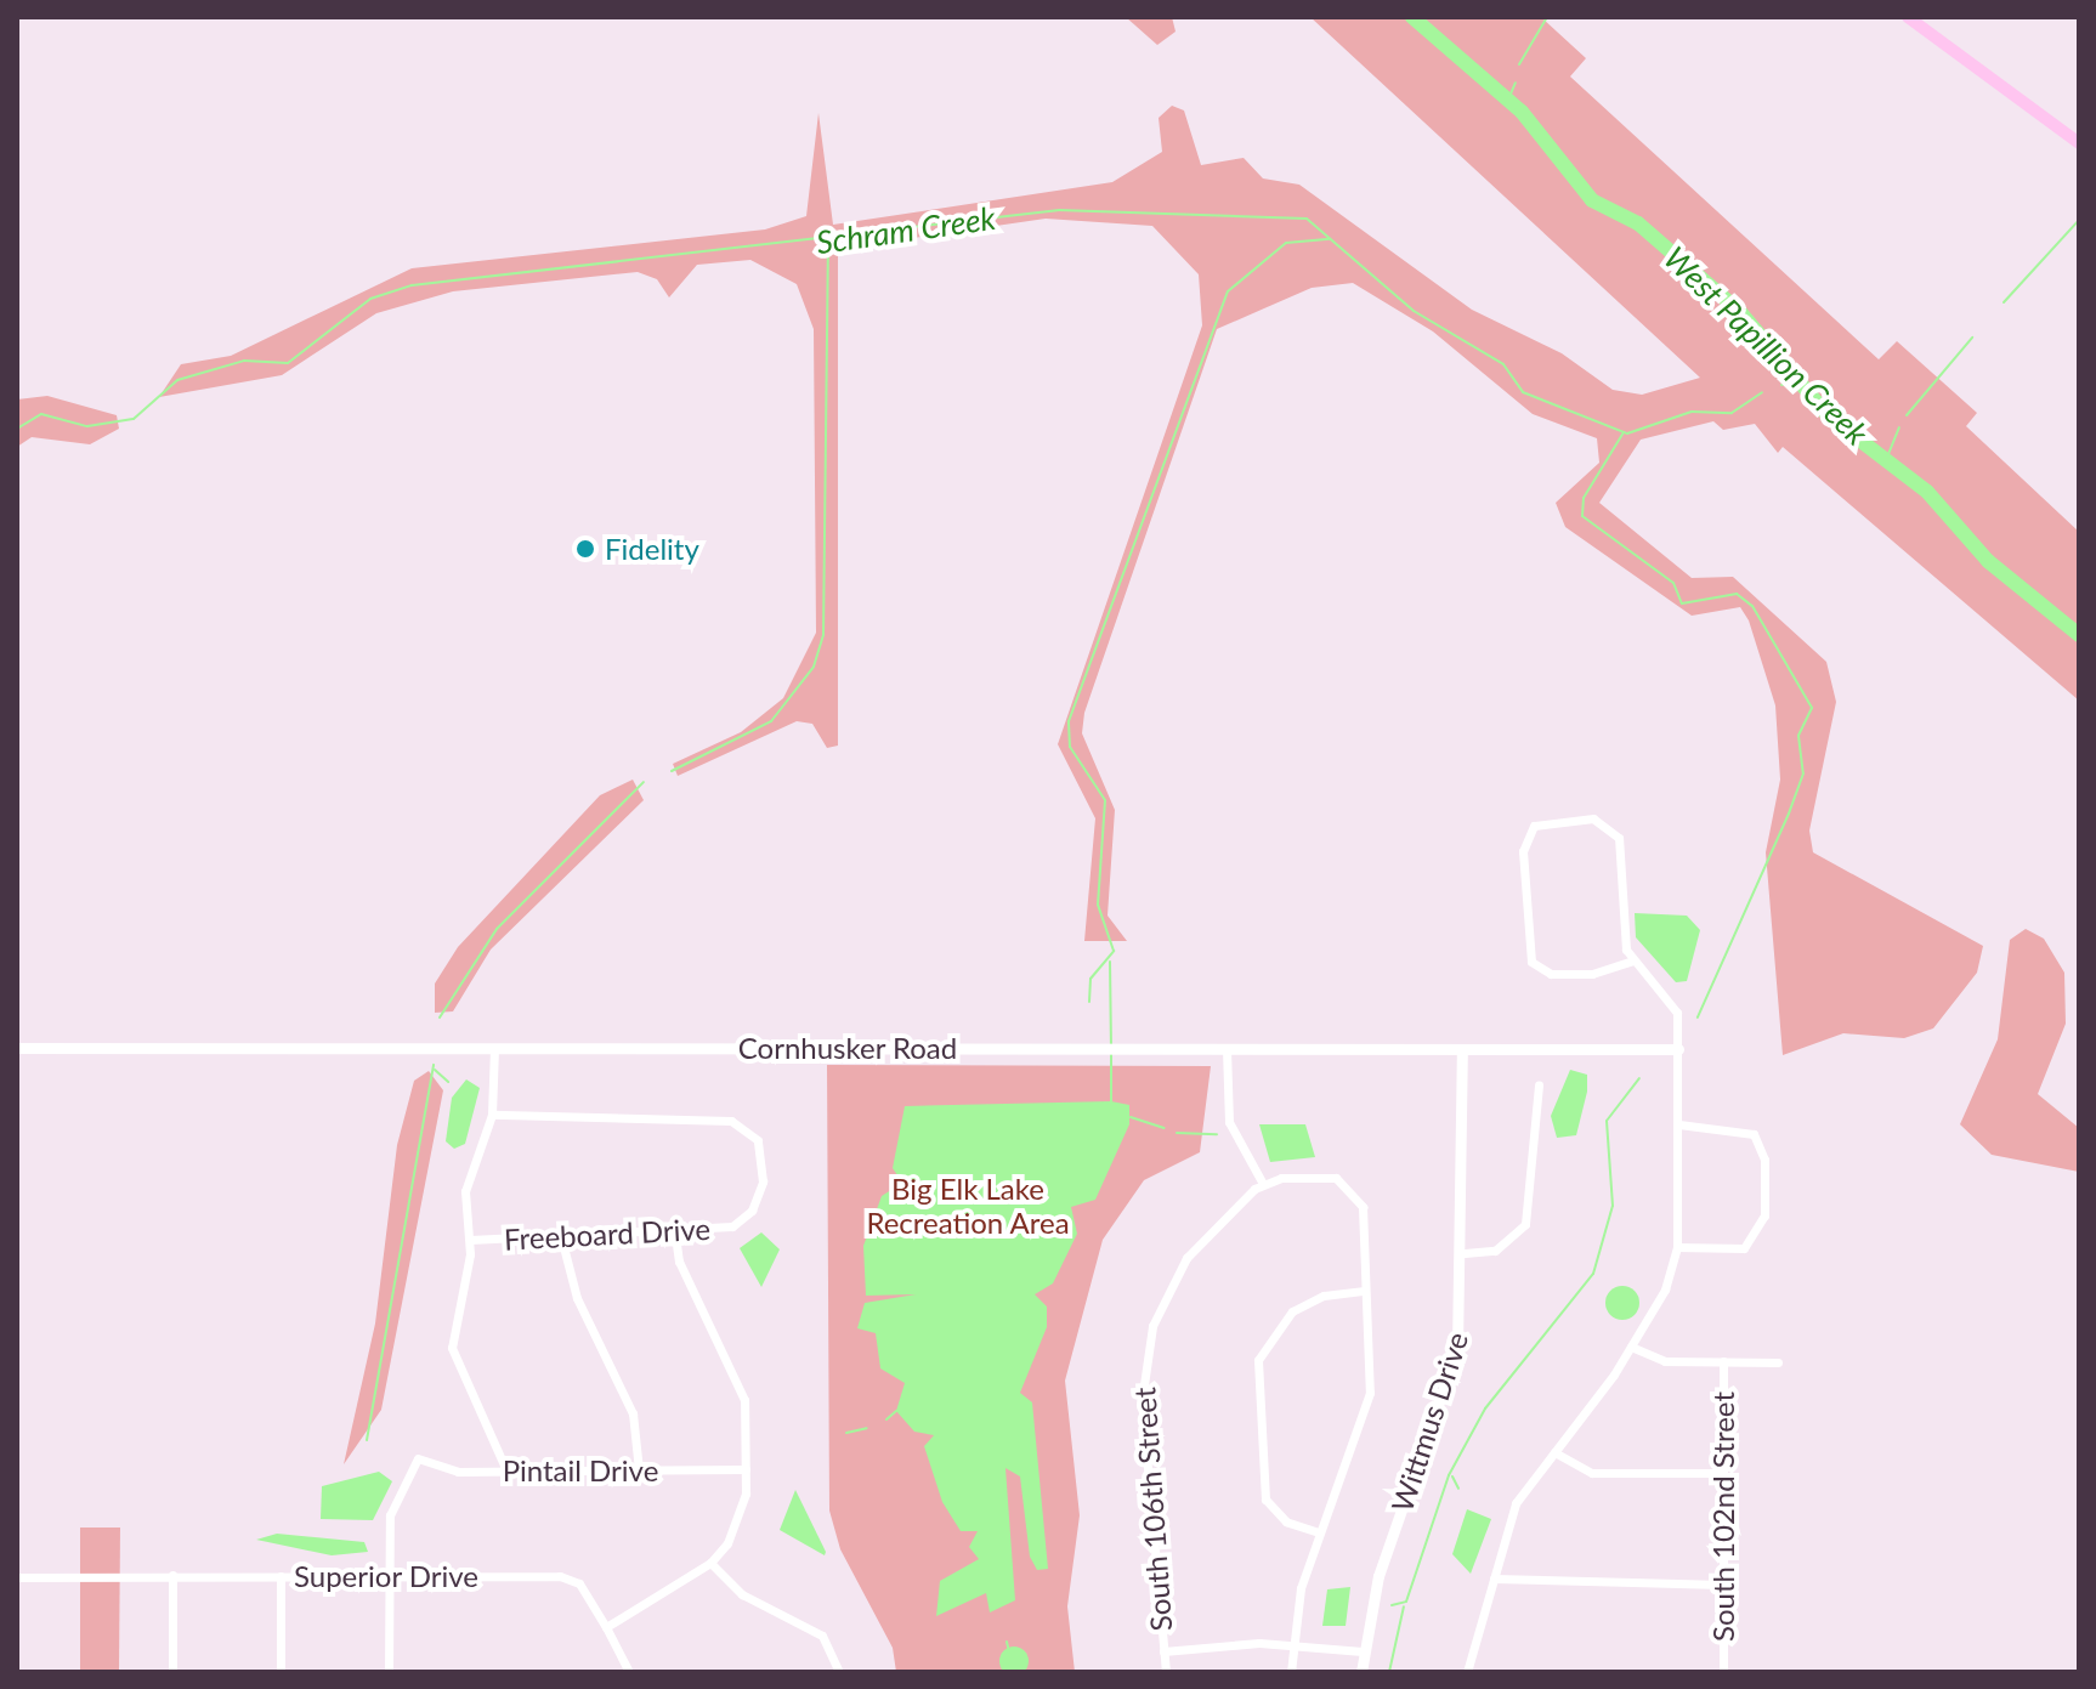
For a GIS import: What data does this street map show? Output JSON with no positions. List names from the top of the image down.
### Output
{
  "streets": {
    "street": [
      "Cornhusker Road",
      "Freeboard Drive",
      "Wittmus Drive",
      "Pintail Drive",
      "South 106th Street",
      "South 102nd Street",
      "Superior Drive"
    ]
  },
  "crossings": [
    ["Cornhusker Road", "Wittmus Drive"],
    ["Pintail Drive", "Superior Drive"]
  ],
  "water": ["Schram Creek", "West Papillion Creek"],
  "parks": ["Big Elk Lake Recreation Area"],
  "places": ["Fidelity"]
}
